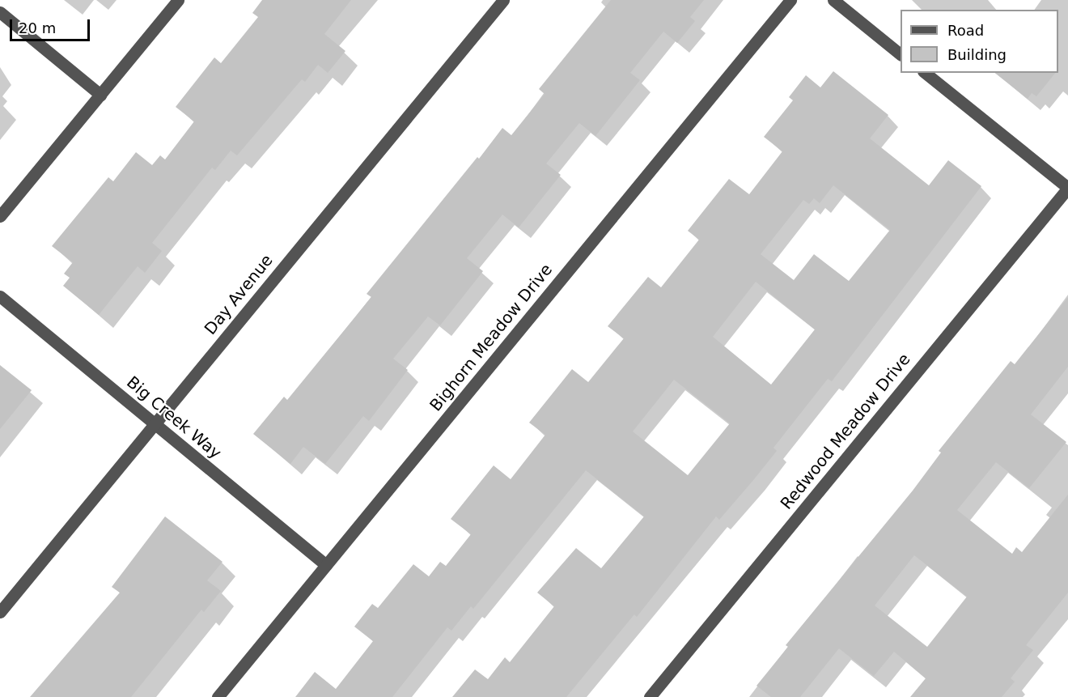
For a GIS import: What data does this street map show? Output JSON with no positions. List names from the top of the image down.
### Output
{
  "streets": {
    "street": [
      "Day Avenue",
      "Bighorn Meadow Drive",
      "Big Creek Way",
      "Redwood Meadow Drive"
    ]
  },
  "crossings": [
    ["Day Avenue", "Big Creek Way"],
    ["Bighorn Meadow Drive", "Big Creek Way"]
  ],
  "legend": ["Road", "Building"],
  "scale_bar": "20 m"
}
